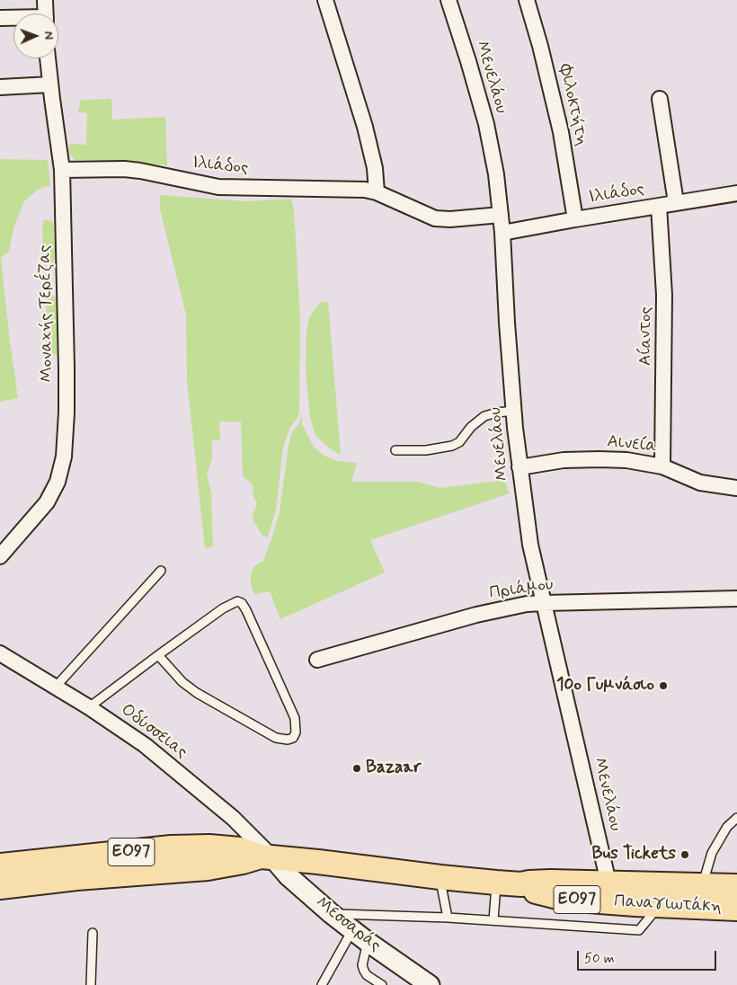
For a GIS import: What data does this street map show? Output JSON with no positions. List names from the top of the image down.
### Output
{
  "streets": {
    "main road": ["ΕΟ97", "Παναγιωτάκη"],
    "street": [
      "Μενελάου",
      "Φιλοκτήτη",
      "Ιλιάδος",
      "Μοναχής Τερέζας",
      "Αίαντος",
      "Αινεία",
      "Πριάμου",
      "Οδύσσειας",
      "Μεσσαράς"
    ]
  },
  "crossings": [
    ["Μενελάου", "Ιλιάδος"],
    ["Μενελάου", "Αινεία"],
    ["Μενελάου", "Πριάμου"],
    ["Μενελάου", "Παναγιωτάκη"],
    ["Φιλοκτήτη", "Ιλιάδος"],
    ["Ιλιάδος", "Μοναχής Τερέζας"],
    ["Ιλιάδος", "Αίαντος"],
    ["Αίαντος", "Αινεία"],
    ["Οδύσσειας", "ΕΟ97"],
    ["Οδύσσειας", "Μεσσαράς"],
    ["ΕΟ97", "Παναγιωτάκη"],
    ["ΕΟ97", "Μεσσαράς"]
  ],
  "places": ["10ο Γυμνάσιο", "Bazaar", "Bus Tickets"],
  "scale_bar": "50 m",
  "north": "right"
}
